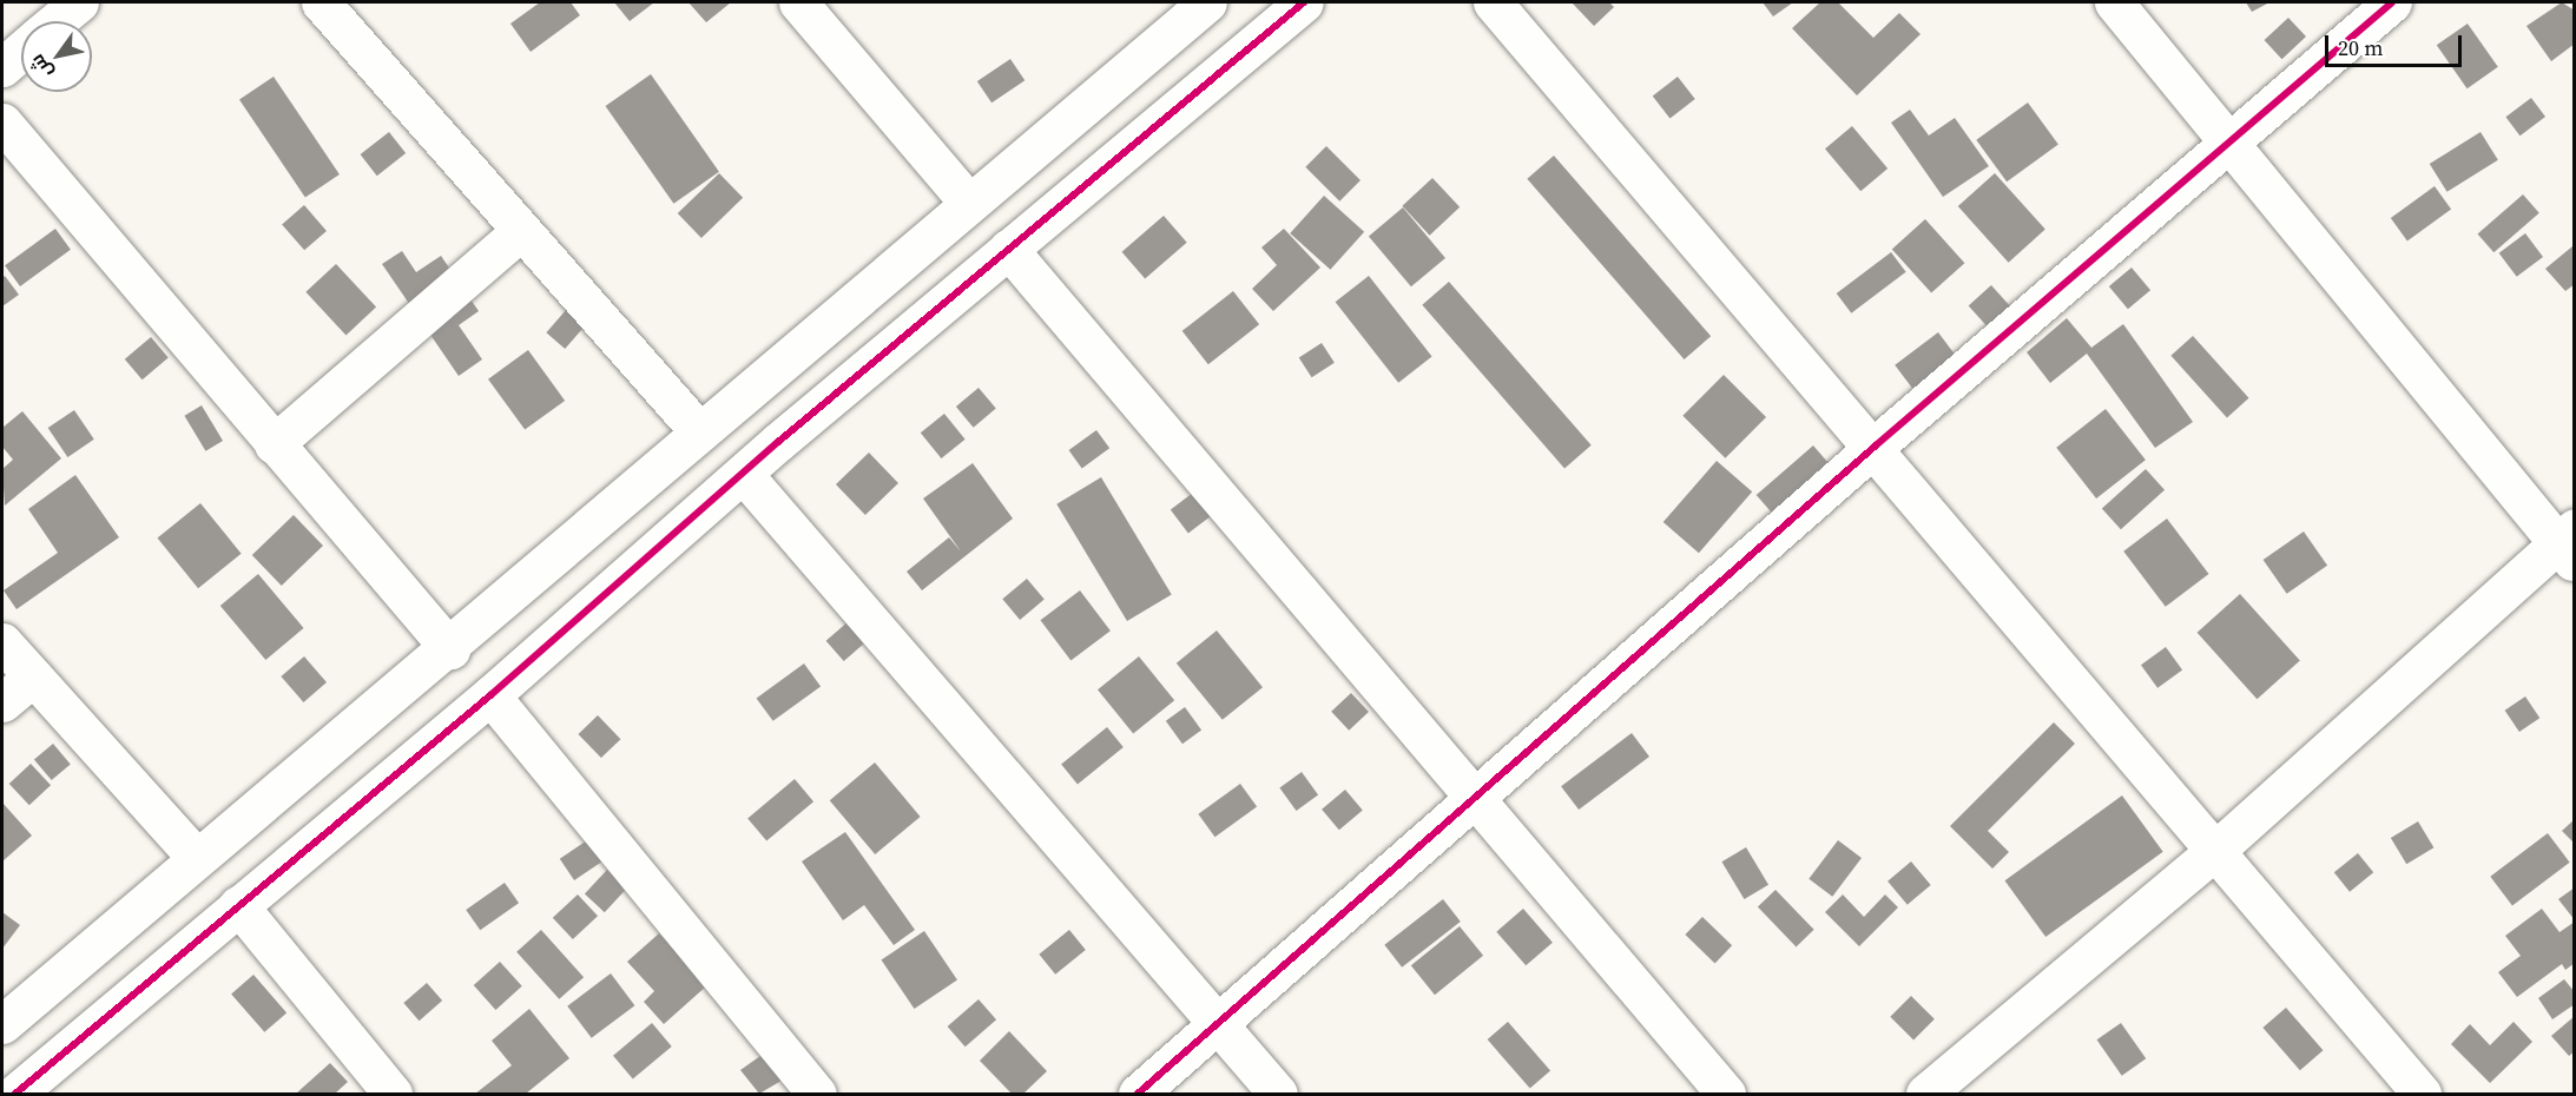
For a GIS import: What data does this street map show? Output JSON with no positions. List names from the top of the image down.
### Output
{
  "scale_bar": "20 m",
  "north": "bottom left"
}
